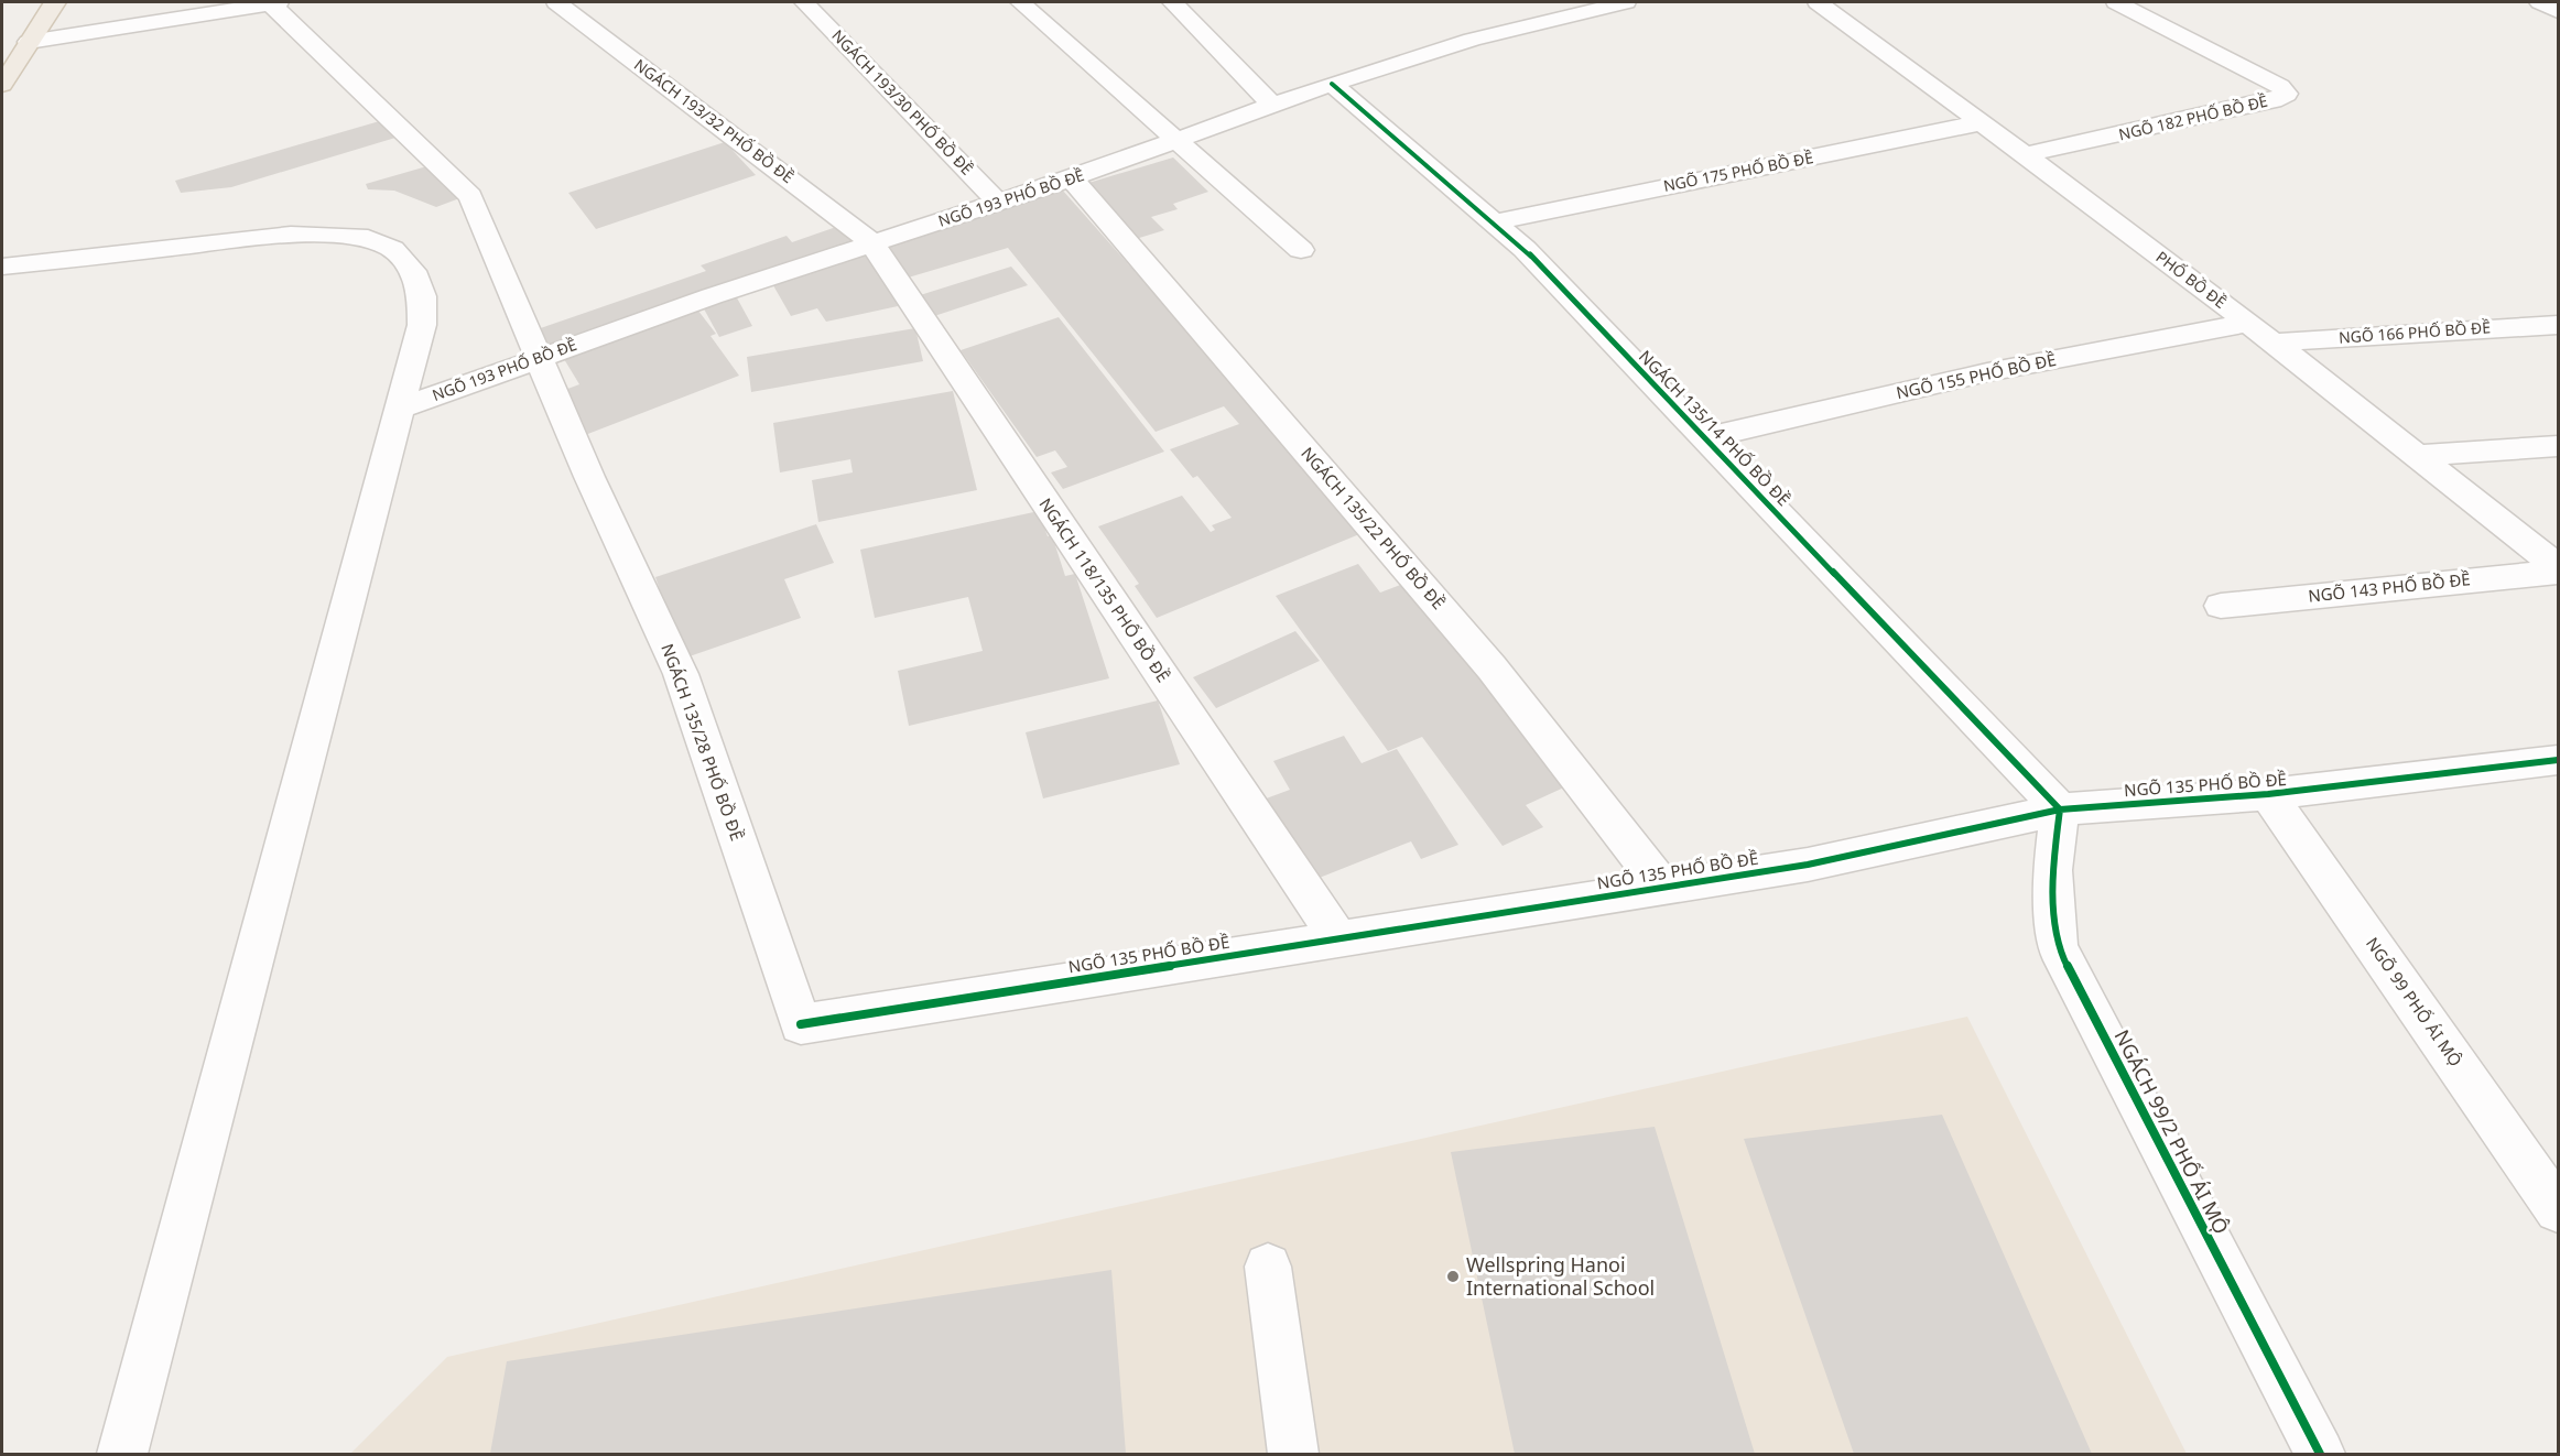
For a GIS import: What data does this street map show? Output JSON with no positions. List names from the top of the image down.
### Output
{
  "streets": {
    "street": [
      "NGÁCH 193/30 PHỐ BỒ ĐỀ",
      "NGÕ 182 PHỐ BỒ ĐỀ",
      "NGÁCH 193/32 PHỐ BỒ ĐỀ",
      "NGÕ 175 PHỐ BỒ ĐỀ",
      "NGÕ 193 PHỐ BỒ ĐỀ",
      "PHỐ BỒ ĐỀ",
      "NGÕ 166 PHỐ BỒ ĐỀ",
      "NGÕ 155 PHỐ BỒ ĐỀ",
      "NGÁCH 135/14 PHỐ BỒ ĐỀ",
      "NGÁCH 135/22 PHỐ BỒ ĐỀ",
      "NGÕ 143 PHỐ BỒ ĐỀ",
      "NGÁCH 118/135 PHỐ BỒ ĐỀ",
      "NGÁCH 135/28 PHỐ BỒ ĐỀ",
      "NGÕ 135 PHỐ BỒ ĐỀ",
      "NGÕ 99 PHỐ ÁI MỘ",
      "NGÁCH 99/2 PHỐ ÁI MỘ"
    ]
  },
  "crossings": [
    ["NGÁCH 193/30 PHỐ BỒ ĐỀ", "NGÕ 193 PHỐ BỒ ĐỀ"],
    ["NGÕ 182 PHỐ BỒ ĐỀ", "PHỐ BỒ ĐỀ"],
    ["NGÁCH 193/32 PHỐ BỒ ĐỀ", "NGÕ 193 PHỐ BỒ ĐỀ"],
    ["NGÁCH 193/32 PHỐ BỒ ĐỀ", "NGÁCH 118/135 PHỐ BỒ ĐỀ"],
    ["NGÕ 175 PHỐ BỒ ĐỀ", "PHỐ BỒ ĐỀ"],
    ["NGÕ 175 PHỐ BỒ ĐỀ", "NGÁCH 135/14 PHỐ BỒ ĐỀ"],
    ["NGÕ 193 PHỐ BỒ ĐỀ", "NGÁCH 135/14 PHỐ BỒ ĐỀ"],
    ["NGÕ 193 PHỐ BỒ ĐỀ", "NGÁCH 135/22 PHỐ BỒ ĐỀ"],
    ["NGÕ 193 PHỐ BỒ ĐỀ", "NGÁCH 118/135 PHỐ BỒ ĐỀ"],
    ["NGÕ 193 PHỐ BỒ ĐỀ", "NGÁCH 135/28 PHỐ BỒ ĐỀ"],
    ["PHỐ BỒ ĐỀ", "NGÕ 166 PHỐ BỒ ĐỀ"],
    ["PHỐ BỒ ĐỀ", "NGÕ 155 PHỐ BỒ ĐỀ"],
    ["PHỐ BỒ ĐỀ", "NGÕ 143 PHỐ BỒ ĐỀ"],
    ["NGÕ 155 PHỐ BỒ ĐỀ", "NGÁCH 135/14 PHỐ BỒ ĐỀ"],
    ["NGÁCH 135/14 PHỐ BỒ ĐỀ", "NGÕ 135 PHỐ BỒ ĐỀ"],
    ["NGÁCH 135/14 PHỐ BỒ ĐỀ", "NGÁCH 99/2 PHỐ ÁI MỘ"],
    ["NGÁCH 135/22 PHỐ BỒ ĐỀ", "NGÕ 135 PHỐ BỒ ĐỀ"],
    ["NGÁCH 118/135 PHỐ BỒ ĐỀ", "NGÕ 135 PHỐ BỒ ĐỀ"],
    ["NGÁCH 135/28 PHỐ BỒ ĐỀ", "NGÕ 135 PHỐ BỒ ĐỀ"],
    ["NGÕ 135 PHỐ BỒ ĐỀ", "NGÕ 99 PHỐ ÁI MỘ"],
    ["NGÕ 135 PHỐ BỒ ĐỀ", "NGÁCH 99/2 PHỐ ÁI MỘ"]
  ],
  "places": ["Wellspring Hanoi International School"]
}
